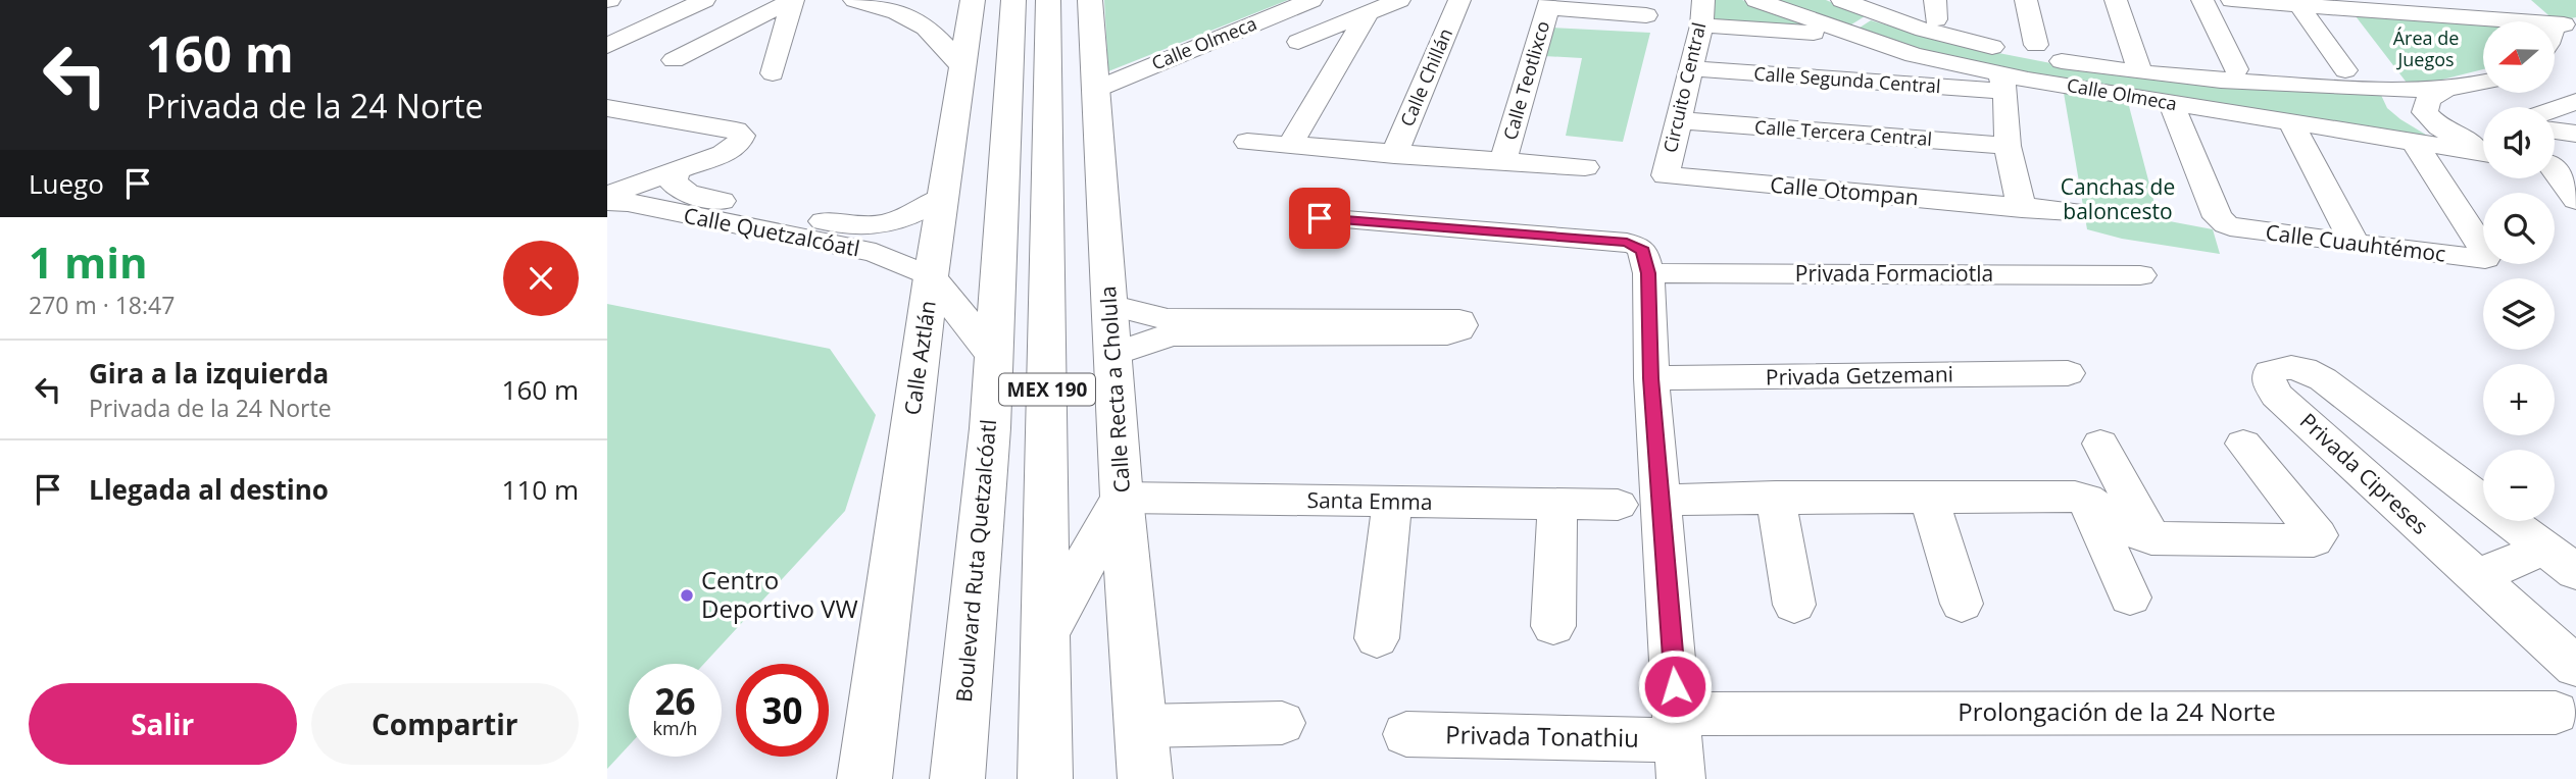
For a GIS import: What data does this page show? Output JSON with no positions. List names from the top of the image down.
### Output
{
  "streets": {
    "main road": [
      "Calle Aztlán",
      "MEX 190",
      "Calle Recta a Cholula",
      "Boulevard Ruta Quetzalcóatl"
    ],
    "street": [
      "Calle Olmeca",
      "Calle Chillán",
      "Calle Teotlixco",
      "Calle Segunda Central",
      "Circuito Central",
      "Calle Tercera Central",
      "Calle Otompan",
      "Calle Quetzalcóatl",
      "Calle Cuauhtémoc",
      "Privada Formaciotla",
      "Privada Getzemani",
      "Privada Cipreses",
      "Santa Emma",
      "Prolongación de la 24 Norte",
      "Privada Tonathiu"
    ]
  },
  "crossings": [
    ["Calle Olmeca", "Calle Segunda Central"],
    ["Calle Olmeca", "Calle Cuauhtémoc"],
    ["Calle Olmeca", "Calle Recta a Cholula"],
    ["Calle Segunda Central", "Circuito Central"],
    ["Circuito Central", "Calle Tercera Central"],
    ["Circuito Central", "Calle Otompan"],
    ["Calle Quetzalcóatl", "Calle Aztlán"],
    ["Calle Recta a Cholula", "Santa Emma"],
    ["Prolongación de la 24 Norte", "Privada Tonathiu"]
  ],
  "parks": ["Área de Juegos", "Canchas de baloncesto"],
  "places": ["Centro Deportivo VW"],
  "north": "left",
  "page": {
    "turn": ["160 m", "Privada de la 24 Norte"],
    "map_buttons": ["+", "−"],
    "then": "Luego",
    "heading": ["1 min", "270 m · 18:47"],
    "list": [
      {
        "name": "Gira a la izquierda",
        "note": "Privada de la 24 Norte",
        "value": "160 m"
      },
      {
        "name": "Llegada al destino",
        "value": "110 m"
      }
    ],
    "speed": "26 km/h",
    "limit": "30",
    "buttons": ["Salir", "Compartir"]
  }
}
